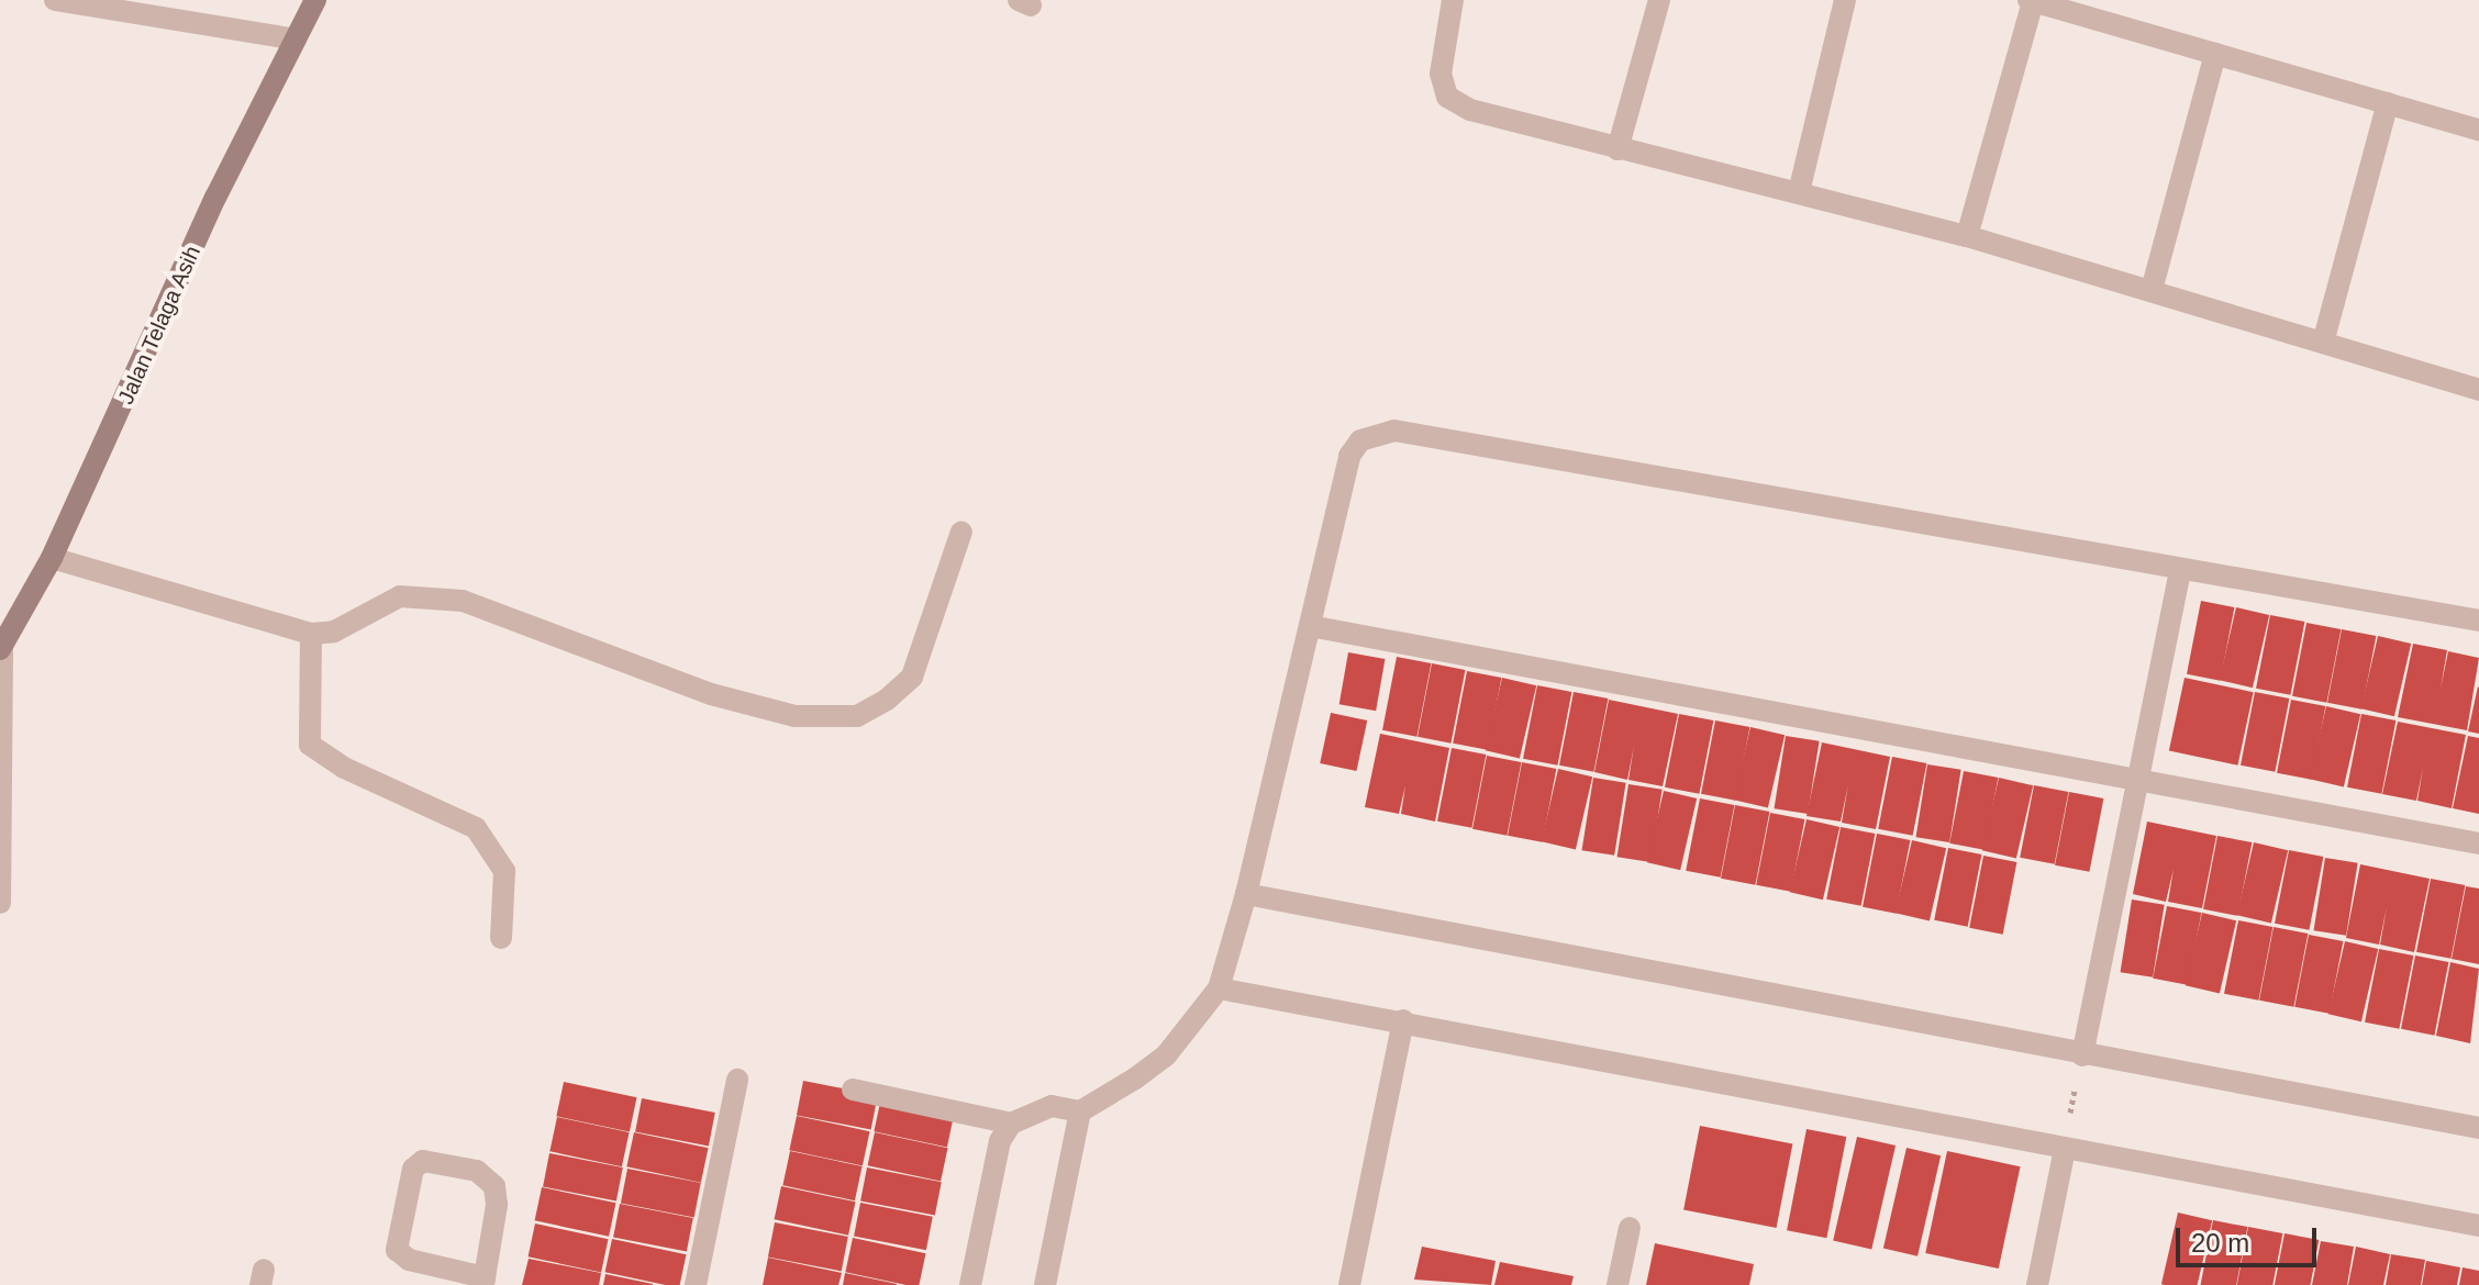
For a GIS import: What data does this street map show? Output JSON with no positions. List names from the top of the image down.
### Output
{
  "streets": {
    "street": ["Jalan Telaga Asih"]
  },
  "scale_bar": "20 m"
}
